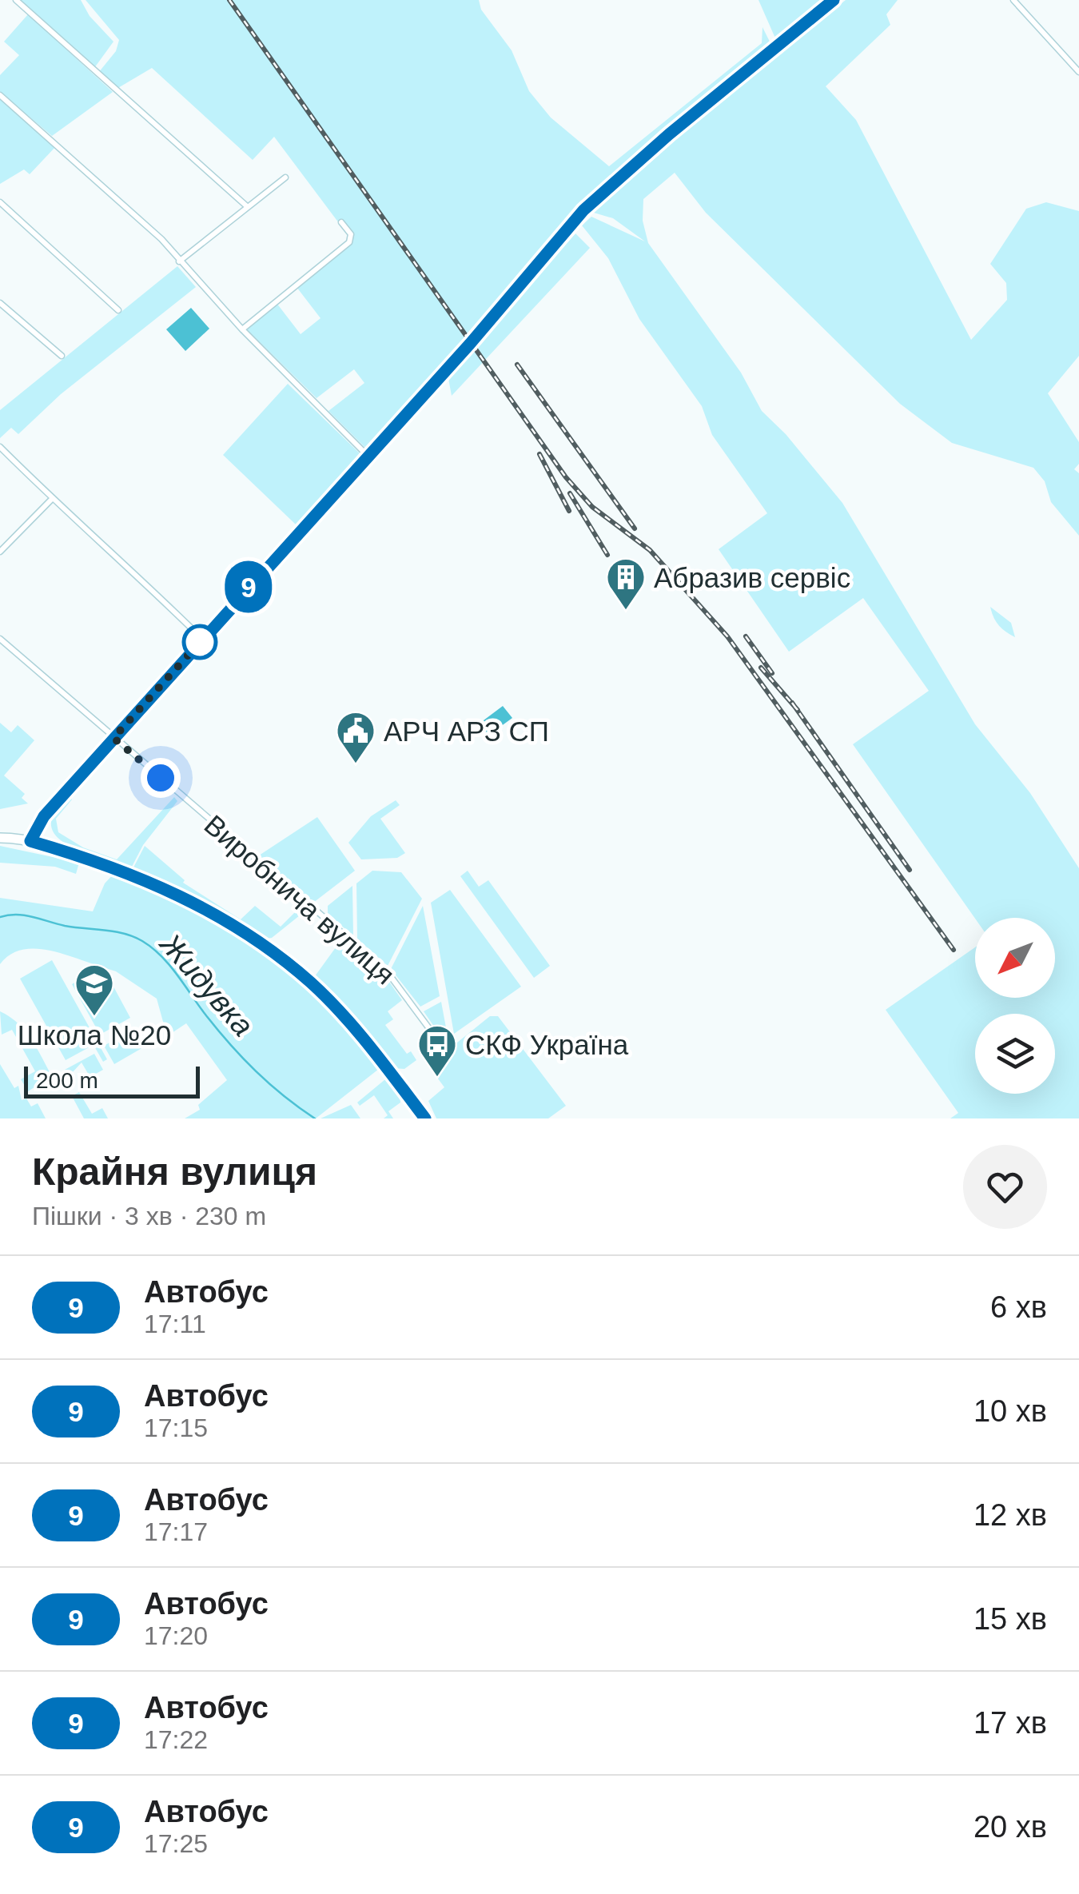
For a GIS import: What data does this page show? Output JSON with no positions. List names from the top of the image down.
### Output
{
  "streets": {
    "street": ["Виробнича вулиця"]
  },
  "water": ["Жидувка"],
  "places": {
    "building": ["Абразив сервіс"],
    "public building": ["АРЧ АРЗ СП"],
    "school or university": ["Школа №20"],
    "bus stop": ["СКФ Україна"]
  },
  "lines": ["bus line 9"],
  "scale_bar": "200 m",
  "north": "bottom left",
  "page": {
    "on_map": "9",
    "scale": "200 m",
    "heading": ["Крайня вулиця", "Пішки · 3 хв · 230 m"],
    "list": [
      {
        "mark": "9",
        "name": "Автобус",
        "note": "17:11",
        "value": "6 хв"
      },
      {
        "mark": "9",
        "name": "Автобус",
        "note": "17:15",
        "value": "10 хв"
      },
      {
        "mark": "9",
        "name": "Автобус",
        "note": "17:17",
        "value": "12 хв"
      },
      {
        "mark": "9",
        "name": "Автобус",
        "note": "17:20",
        "value": "15 хв"
      },
      {
        "mark": "9",
        "name": "Автобус",
        "note": "17:22",
        "value": "17 хв"
      },
      {
        "mark": "9",
        "name": "Автобус",
        "note": "17:25",
        "value": "20 хв"
      }
    ]
  }
}
